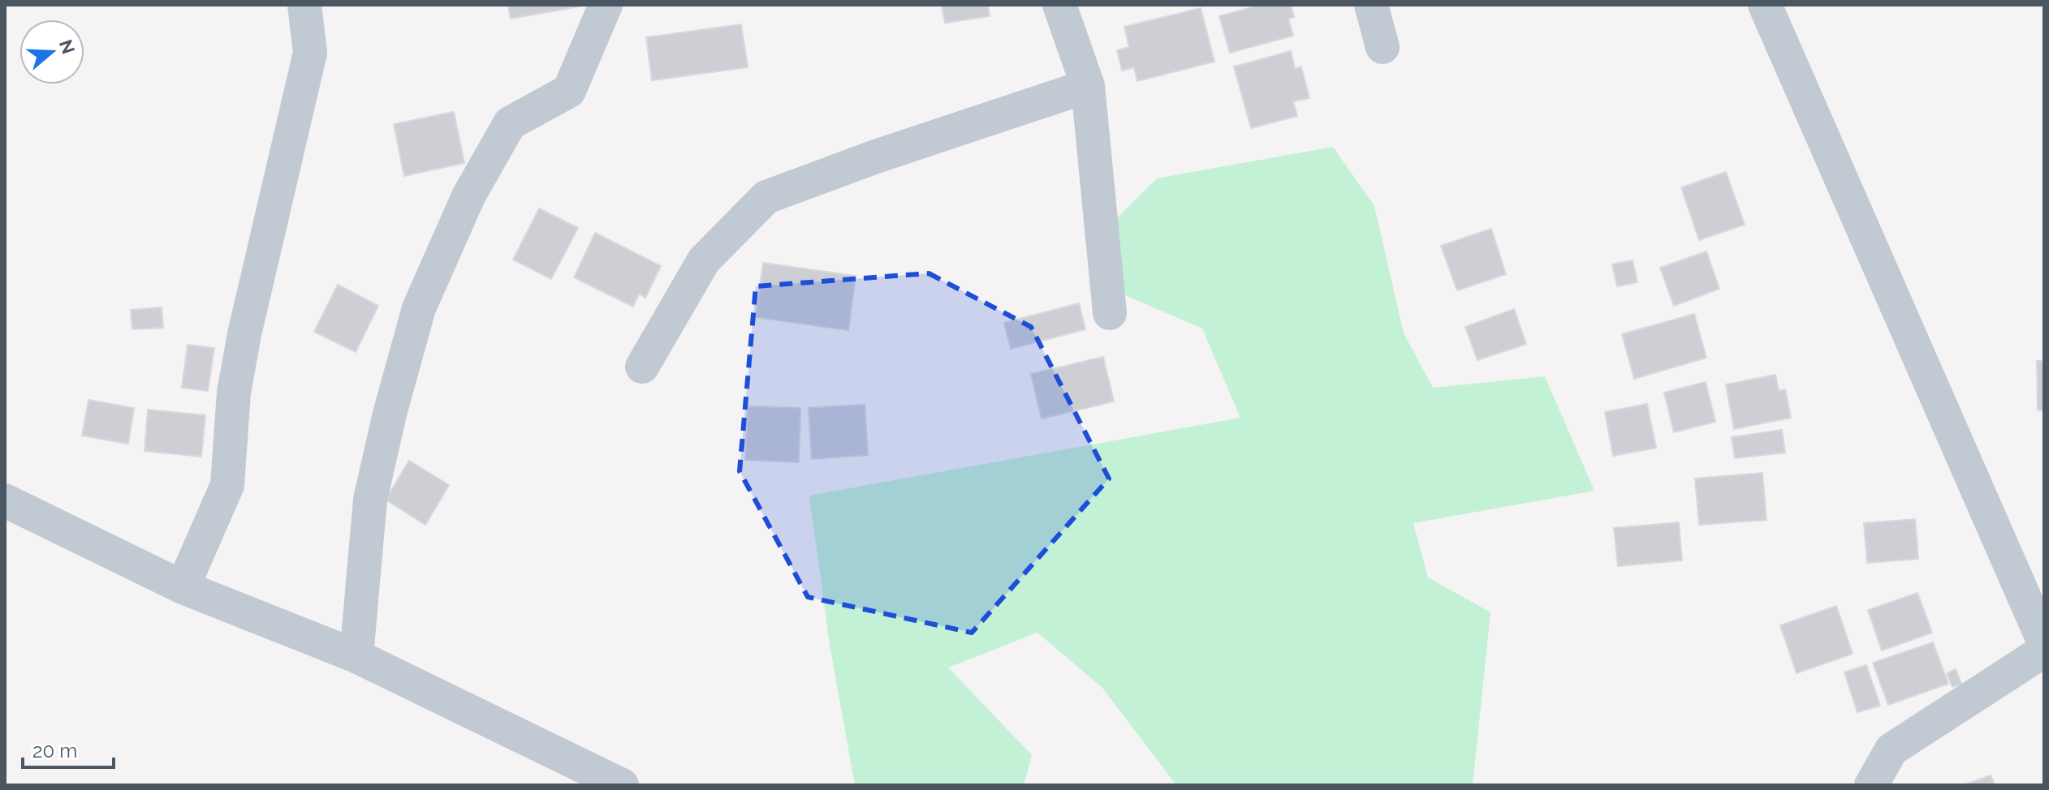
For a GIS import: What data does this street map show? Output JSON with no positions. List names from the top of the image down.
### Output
{
  "scale_bar": "20 m",
  "north": "right"
}
